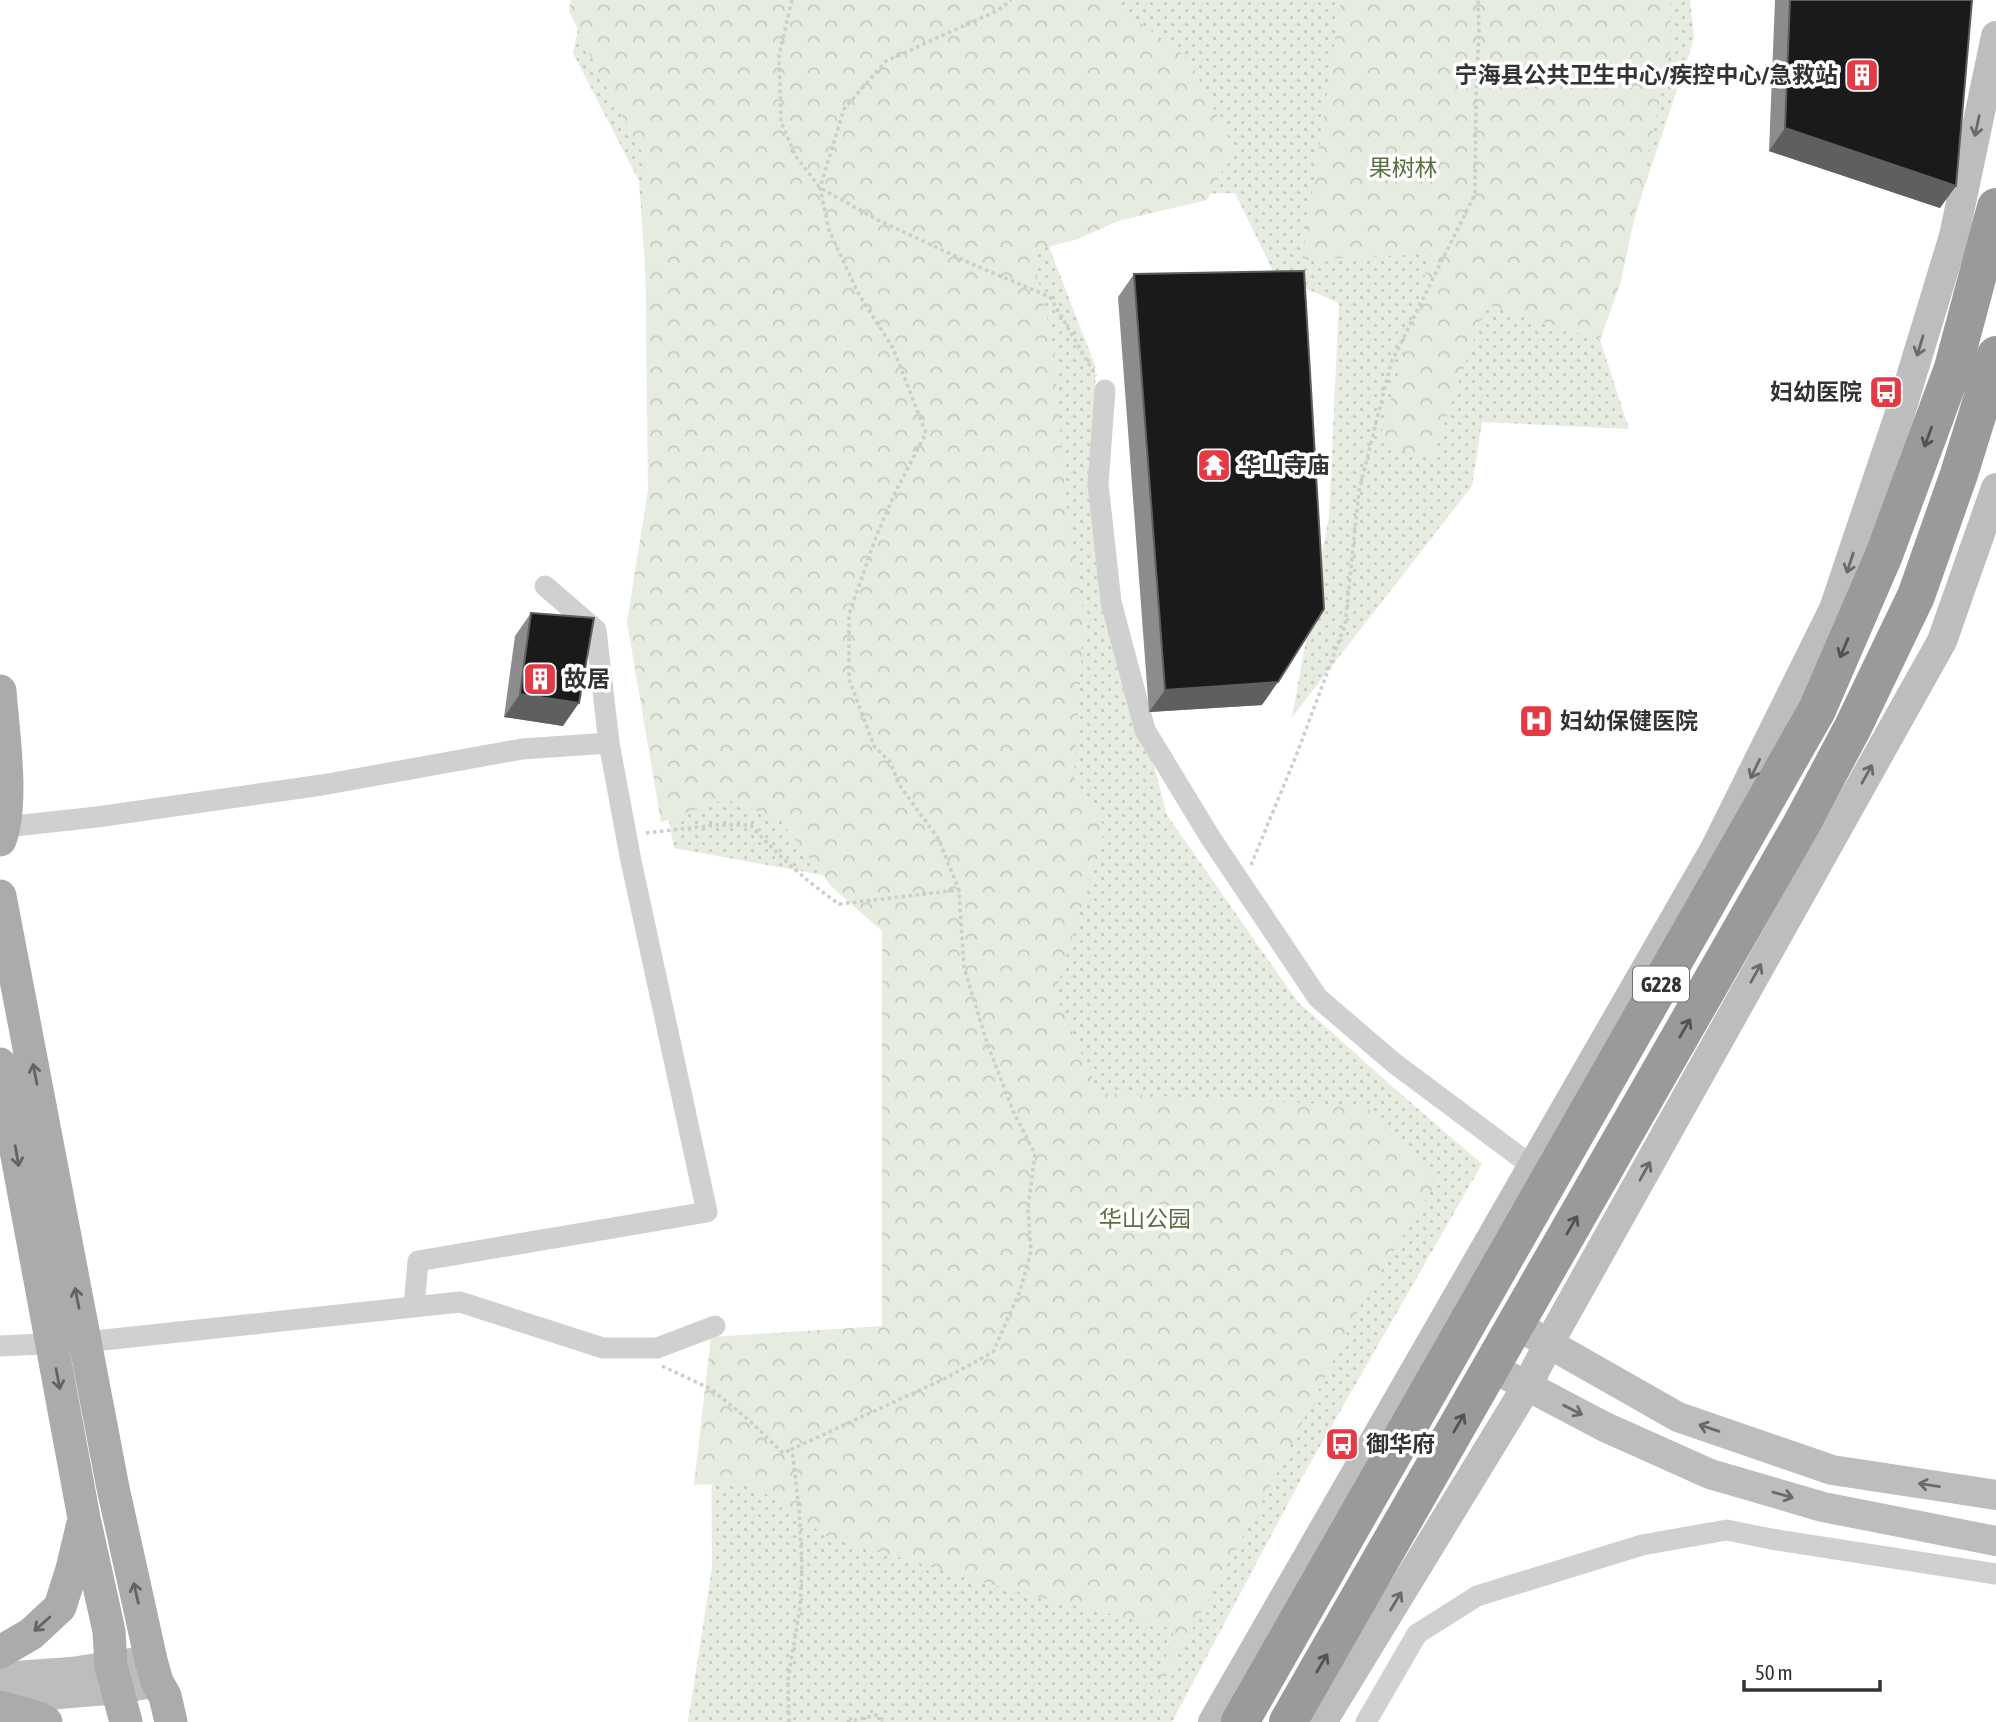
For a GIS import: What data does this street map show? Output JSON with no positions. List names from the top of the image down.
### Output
{
  "streets": {
    "highway": ["G228"]
  },
  "parks": ["果树林", "华山公园"],
  "places": {
    "building": ["宁海县公共卫生中心/疾控中心/急救站", "故居"],
    "bus stop": ["妇幼医院", "御华府"],
    "temple": ["华山寺庙"],
    "hospital": ["妇幼保健医院"]
  },
  "scale_bar": "50 m"
}
